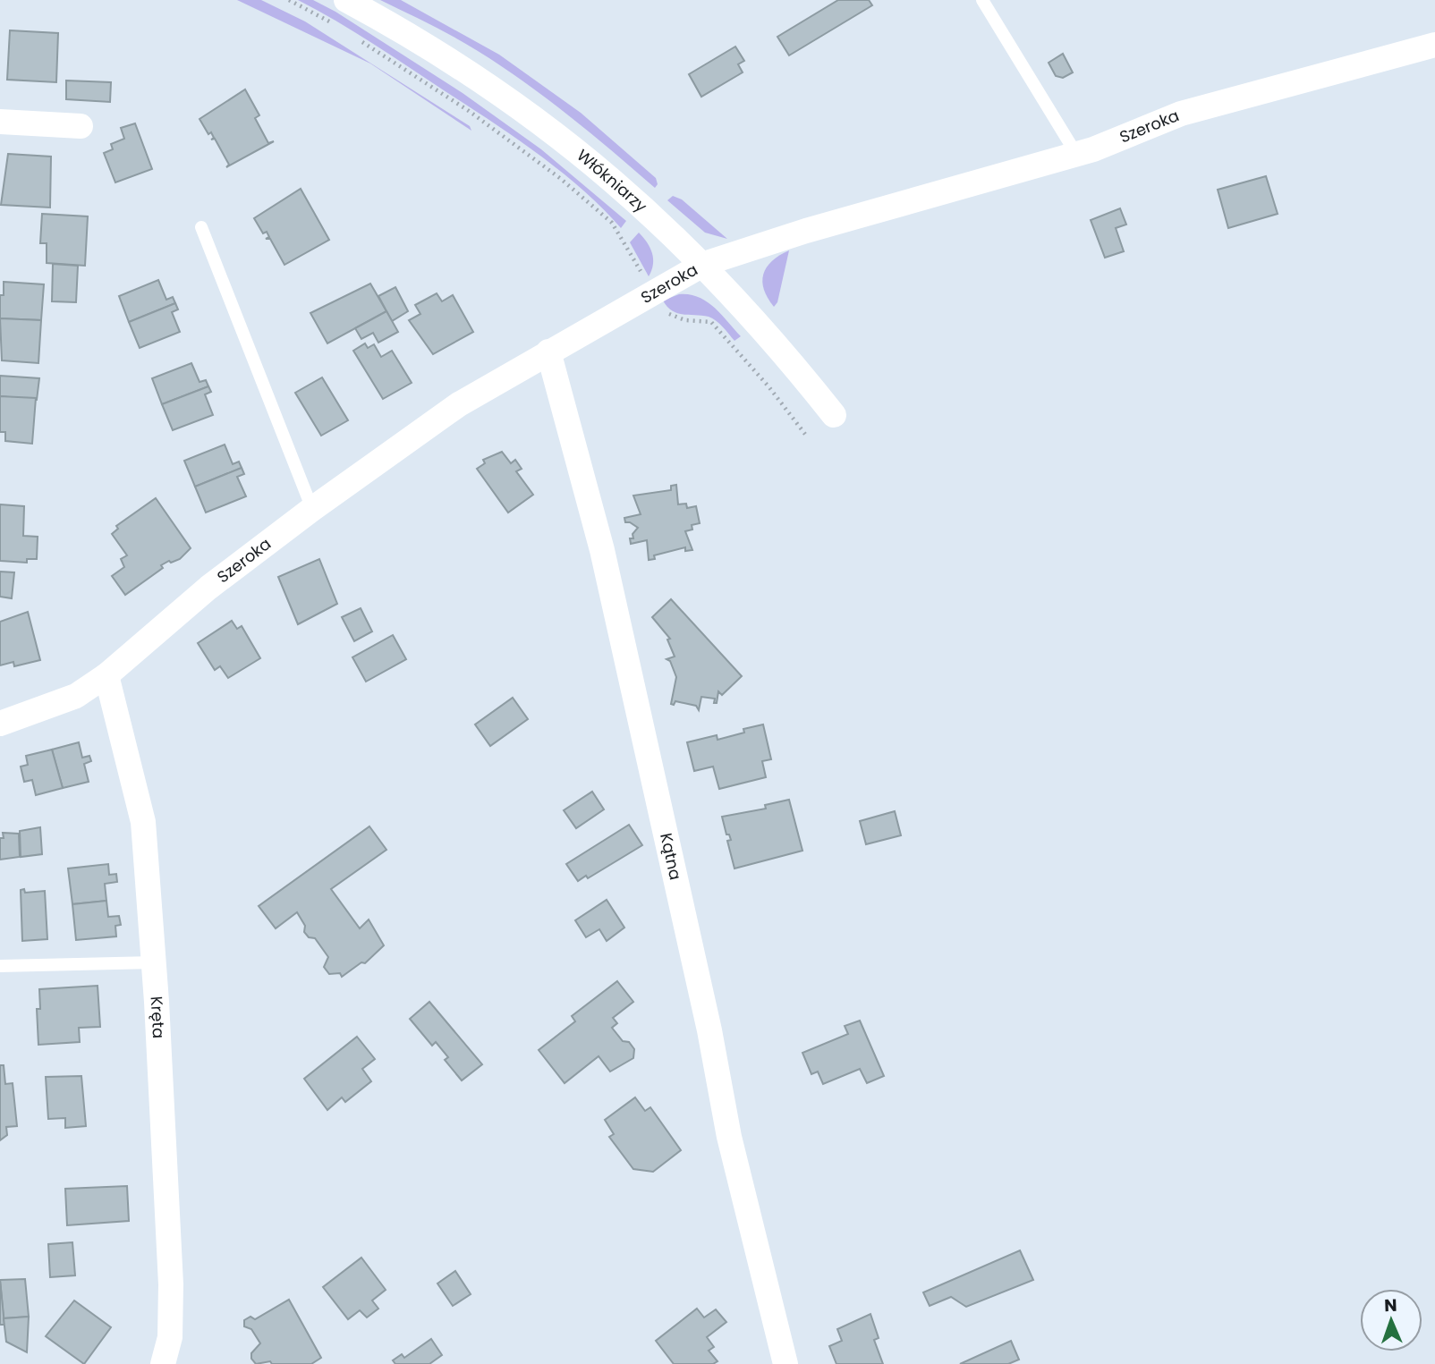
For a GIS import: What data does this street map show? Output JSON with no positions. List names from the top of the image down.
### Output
{
  "streets": {
    "street": [
      "Szeroka",
      "Włókniarzy",
      "Kątna",
      "Kręta"
    ]
  },
  "crossings": [
    ["Szeroka", "Włókniarzy"],
    ["Szeroka", "Kątna"],
    ["Szeroka", "Kręta"]
  ],
  "north": "top"
}
